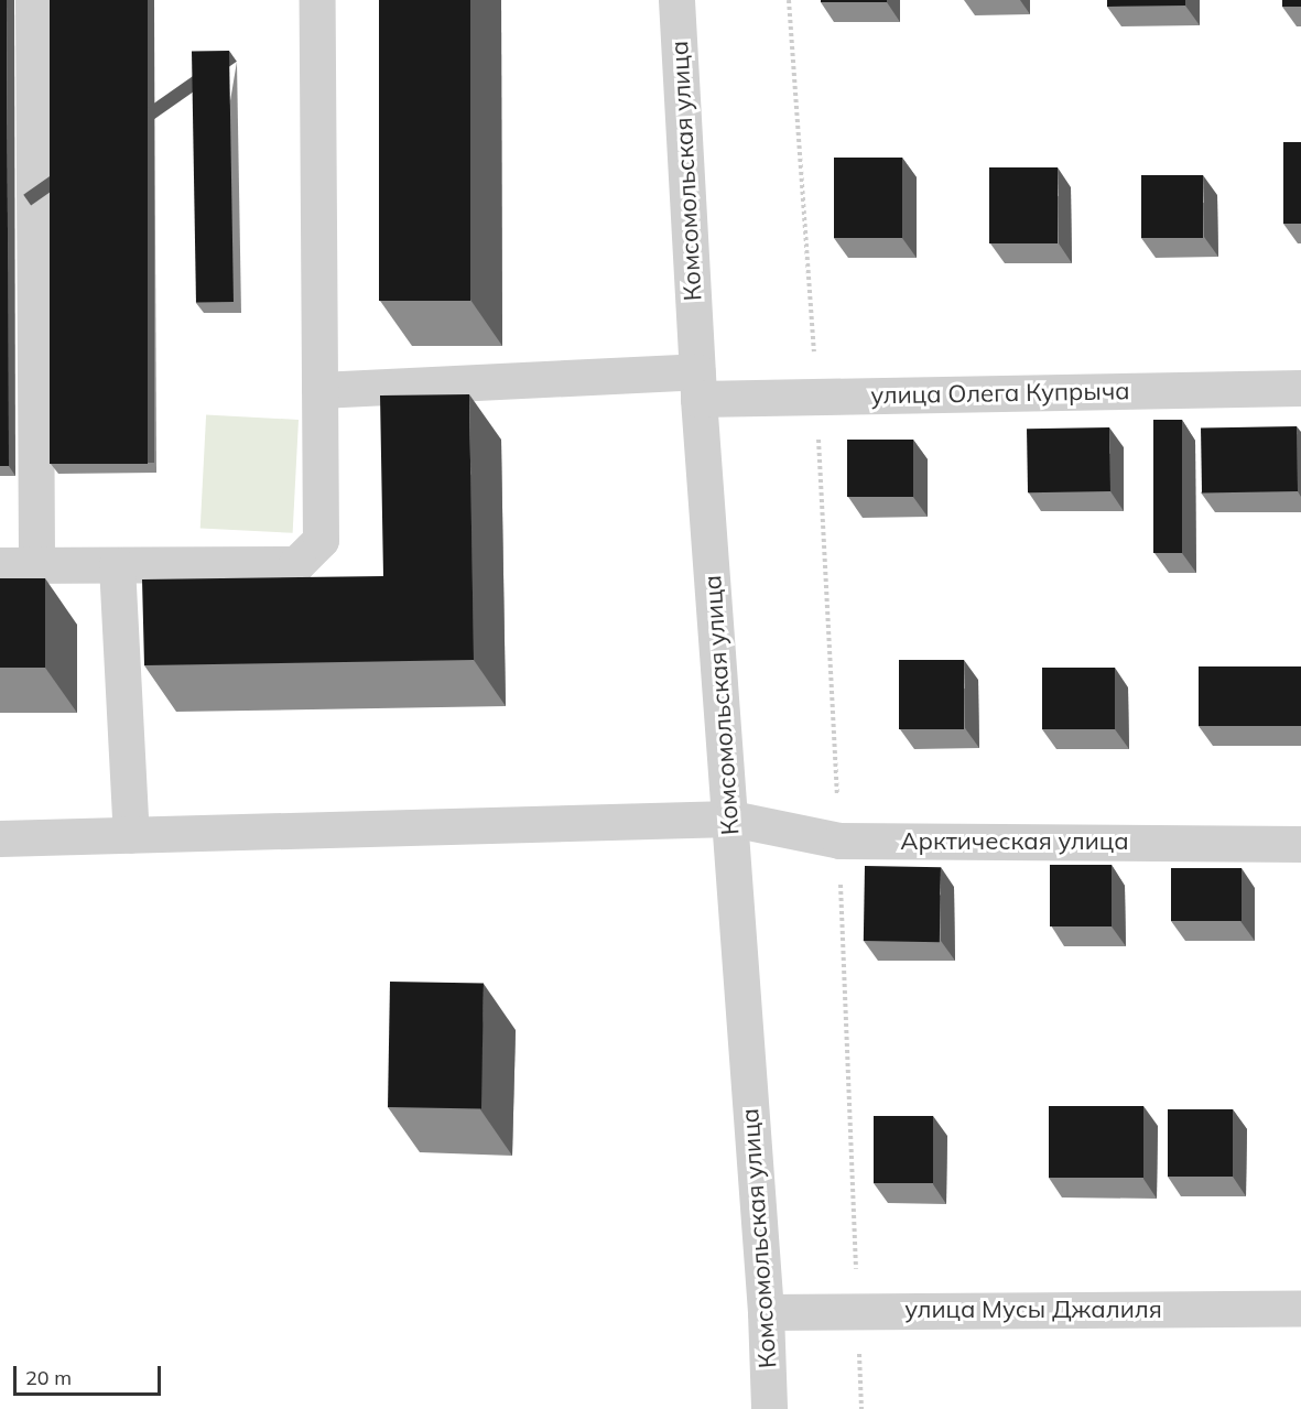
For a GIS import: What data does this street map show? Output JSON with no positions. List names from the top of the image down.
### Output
{
  "streets": {
    "street": [
      "Комсомольская улица",
      "улица Олега Купрыча",
      "Арктическая улица",
      "улица Мусы Джалиля"
    ]
  },
  "crossings": [
    ["Комсомольская улица", "улица Олега Купрыча"],
    ["Комсомольская улица", "Арктическая улица"],
    ["Комсомольская улица", "улица Мусы Джалиля"]
  ],
  "scale_bar": "20 m"
}
